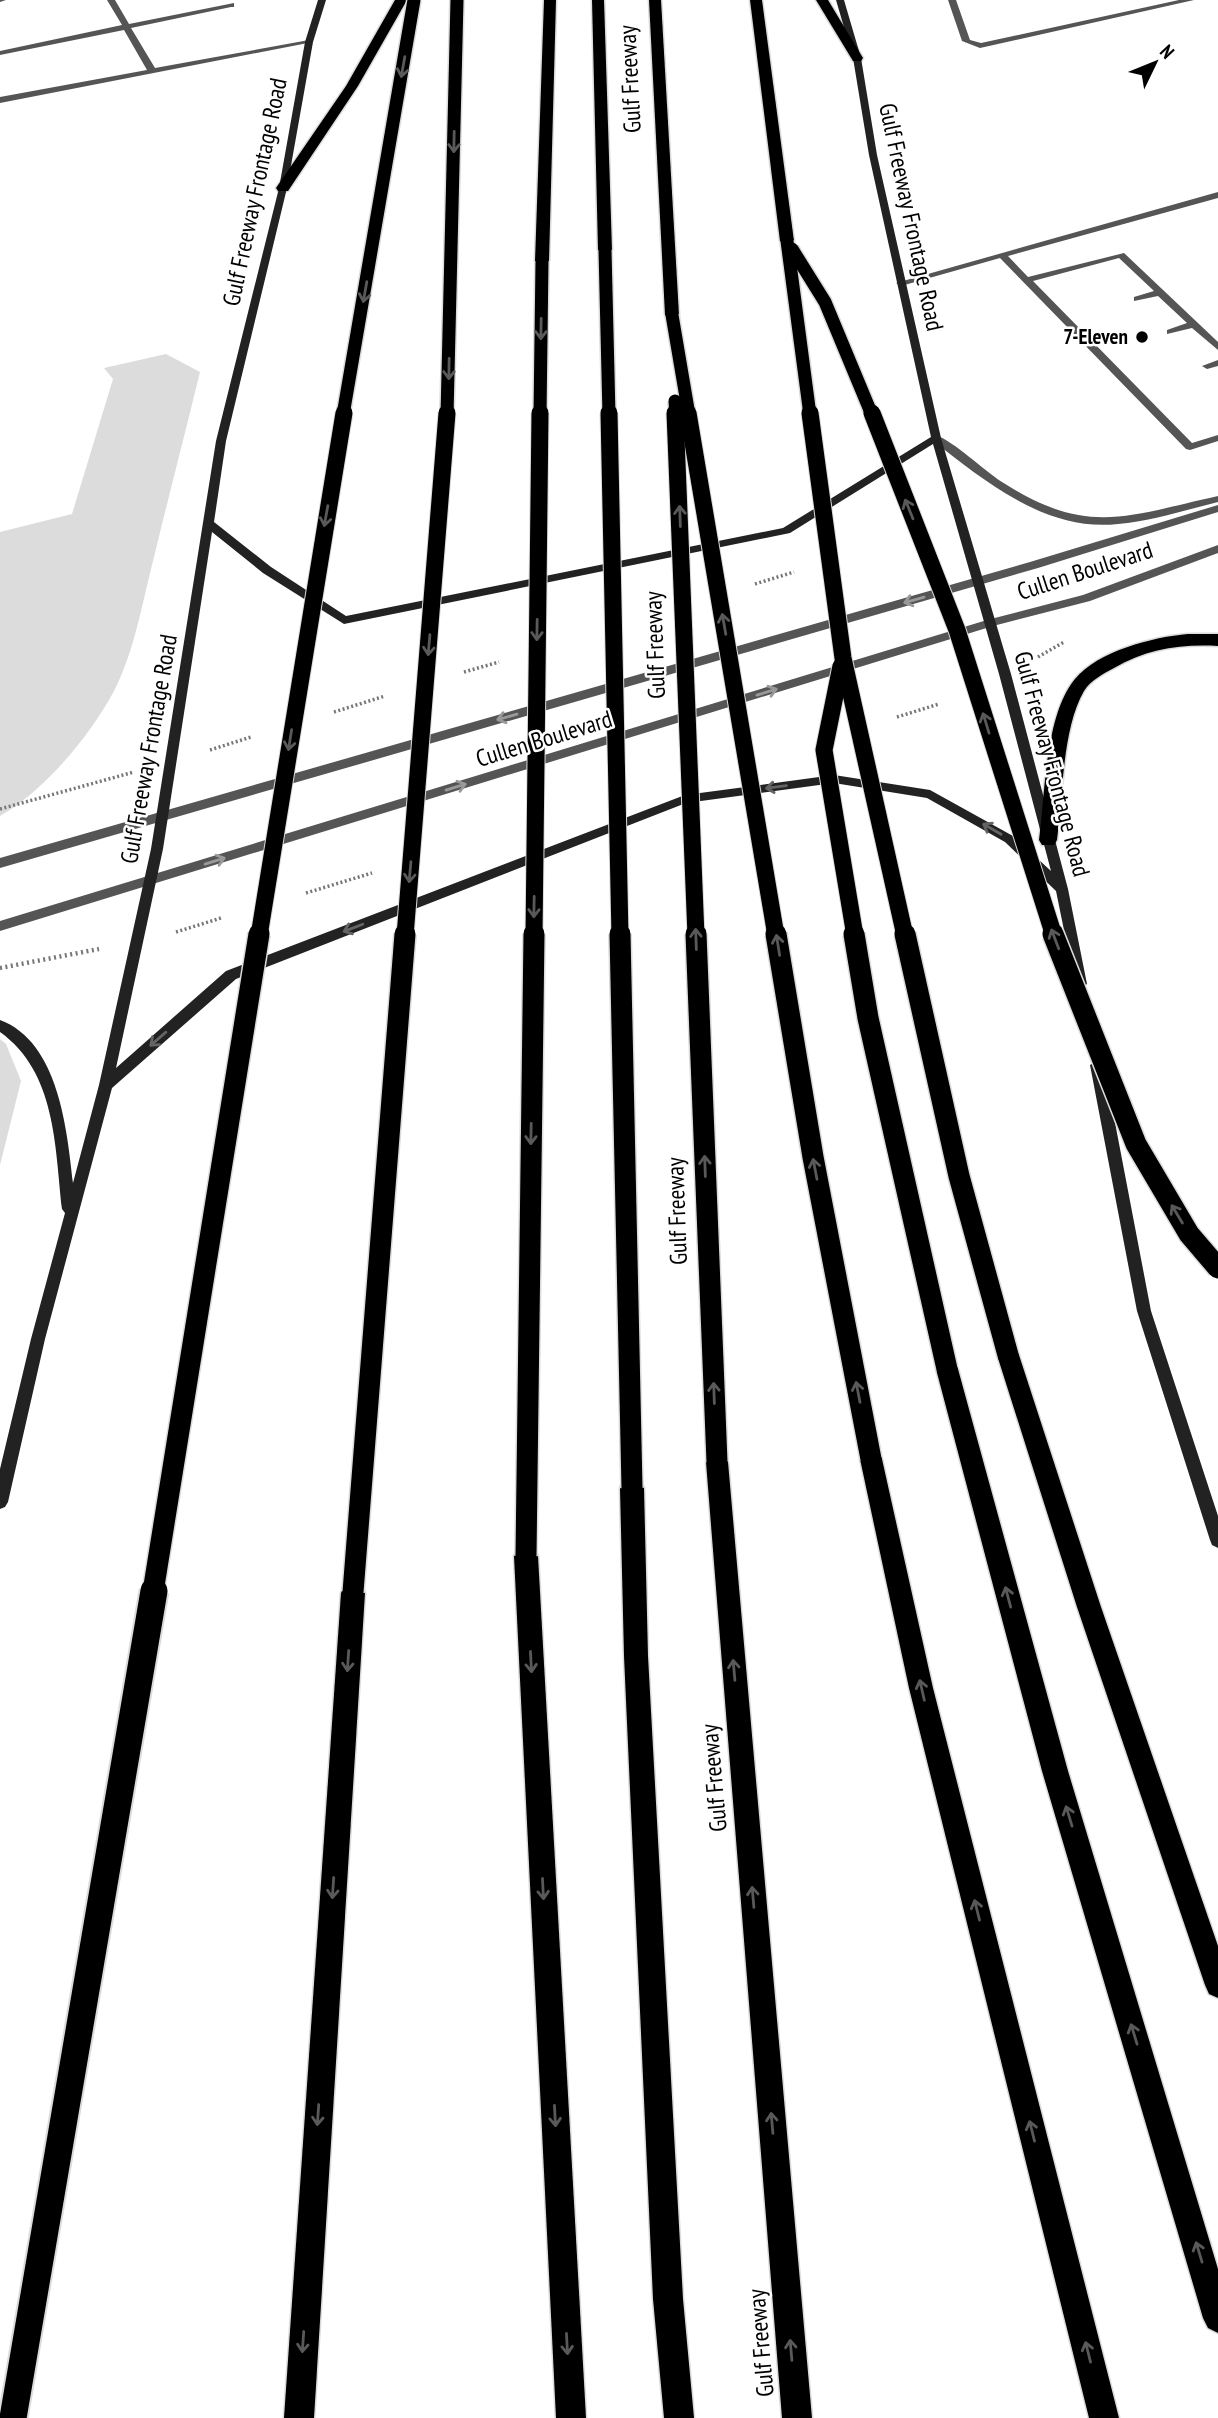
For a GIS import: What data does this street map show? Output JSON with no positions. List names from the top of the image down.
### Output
{
  "streets": {
    "highway": ["Gulf Freeway"],
    "main road": ["Gulf Freeway Frontage Road"],
    "street": ["Cullen Boulevard"]
  },
  "crossings": [
    ["Gulf Freeway Frontage Road", "Cullen Boulevard"]
  ],
  "places": ["7-Eleven"],
  "north": "top right"
}
